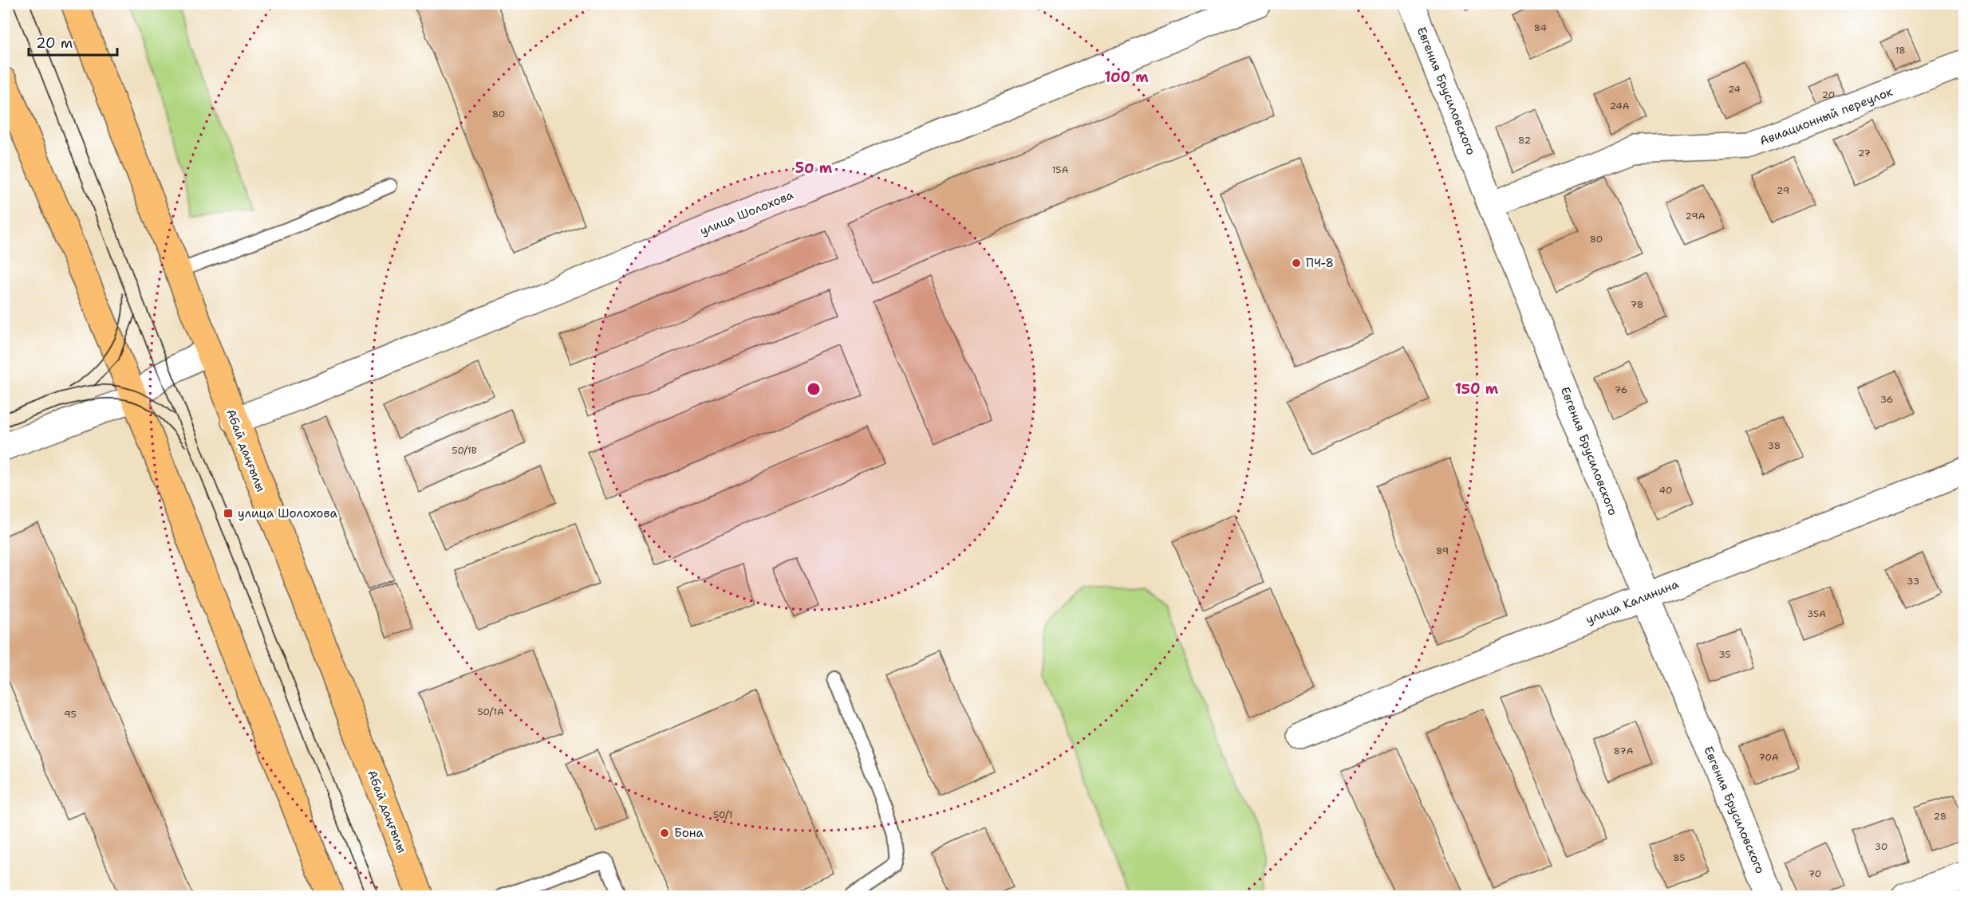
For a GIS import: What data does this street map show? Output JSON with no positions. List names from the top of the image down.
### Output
{
  "streets": {
    "main road": ["Абай даңғылы"],
    "street": [
      "Евгения Брусиловского",
      "Авиационный переулок",
      "улица Шолохова",
      "улица Калинина"
    ]
  },
  "crossings": [
    ["Евгения Брусиловского", "Авиационный переулок"],
    ["Евгения Брусиловского", "улица Калинина"],
    ["улица Шолохова", "Абай даңғылы"]
  ],
  "places": {
    "other": ["ПЧ-8", "Бона"],
    "transit": ["улица Шолохова"]
  },
  "house_numbers": [
    "84",
    "18",
    "24",
    "20",
    "24А",
    "80",
    "82",
    "27",
    "15А",
    "29",
    "29А",
    "80",
    "78",
    "76",
    "36",
    "38",
    "50/1В",
    "40",
    "89",
    "33",
    "35А",
    "35",
    "50/1А",
    "95",
    "87А",
    "70А",
    "50/1",
    "28",
    "30",
    "85",
    "70"
  ],
  "scale_bar": "20 m",
  "rings": ["100 m", "50 m", "150 m"]
}
